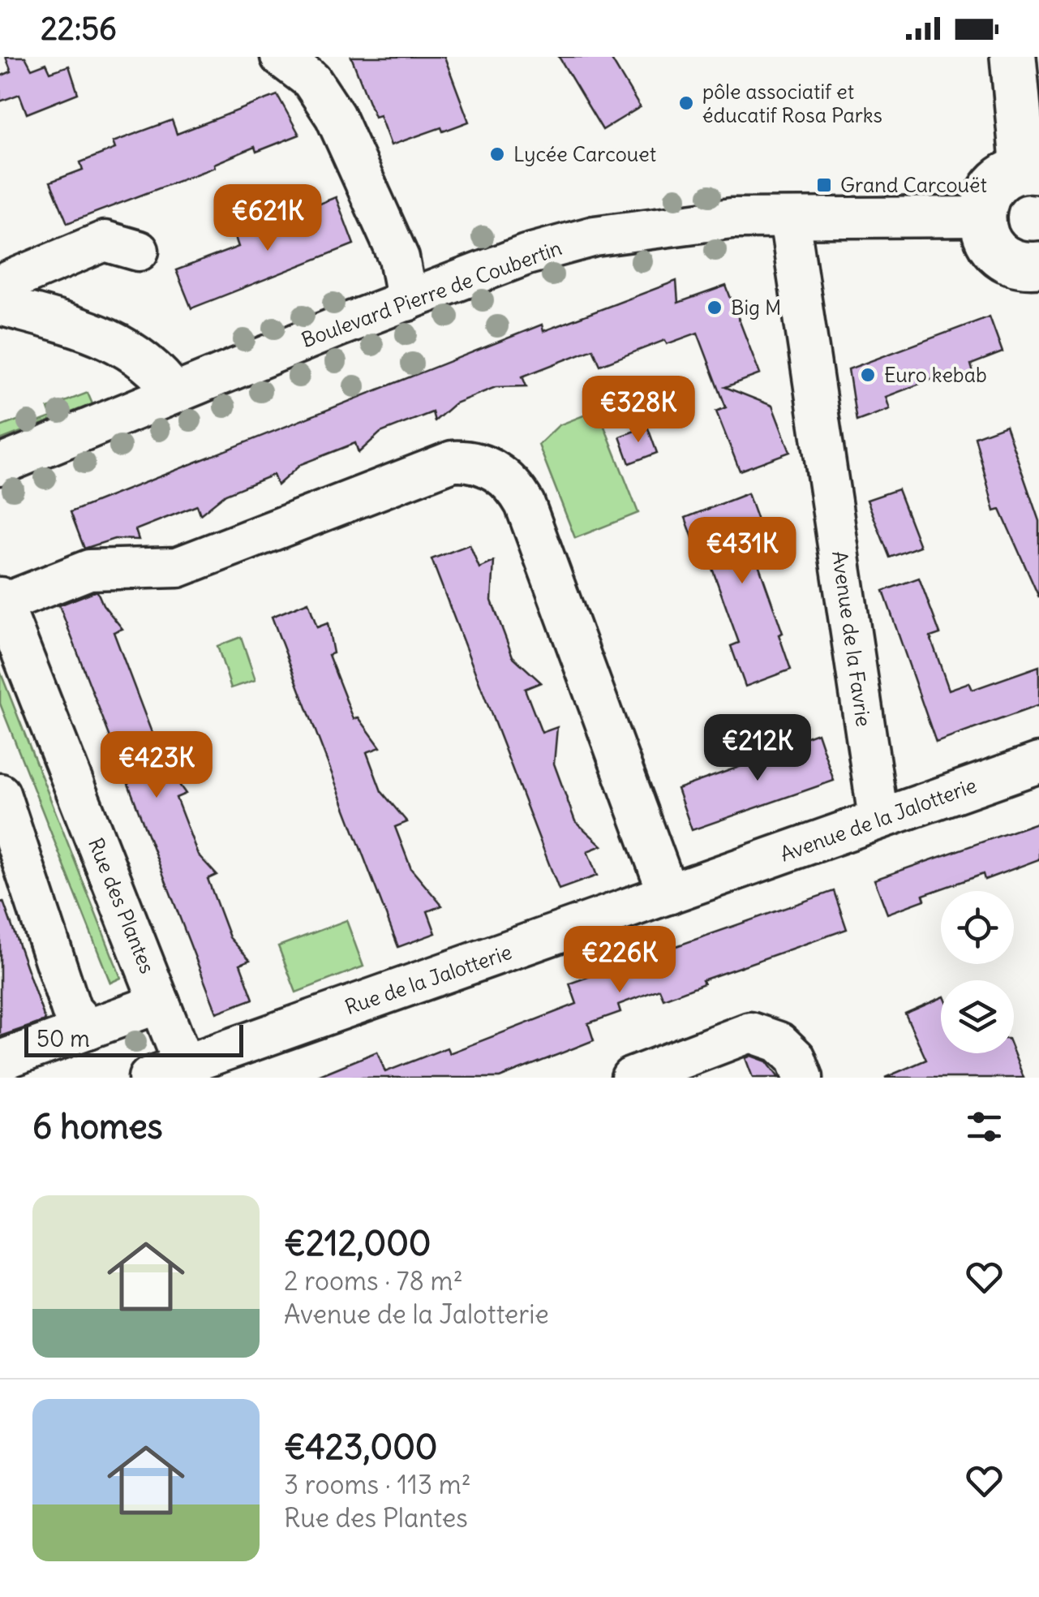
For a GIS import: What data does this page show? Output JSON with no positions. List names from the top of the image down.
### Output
{
  "streets": {
    "street": [
      "Boulevard Pierre de Coubertin",
      "Avenue de la Favrie",
      "Avenue de la Jalotterie",
      "Rue des Plantes",
      "Rue de la Jalotterie"
    ]
  },
  "crossings": [
    ["Boulevard Pierre de Coubertin", "Avenue de la Favrie"],
    ["Avenue de la Favrie", "Avenue de la Jalotterie"],
    ["Avenue de la Jalotterie", "Rue de la Jalotterie"],
    ["Rue des Plantes", "Rue de la Jalotterie"]
  ],
  "places": {
    "other": [
      "pôle associatif et éducatif Rosa Parks",
      "Lycée Carcouet",
      "Big M",
      "Euro kebab"
    ],
    "transit": ["Grand Carcouët"]
  },
  "scale_bar": "50 m",
  "page": {
    "status": "22:56",
    "price": [
      "€621K",
      "€328K",
      "€431K",
      "€212K",
      "€423K",
      "€226K"
    ],
    "scale": "50 m",
    "heading": "6 homes",
    "list": [
      {
        "name": "€212,000",
        "note": "2 rooms · 78 m² · Avenue de la Jalotterie"
      },
      {
        "name": "€423,000",
        "note": "3 rooms · 113 m² · Rue des Plantes"
      }
    ]
  }
}
